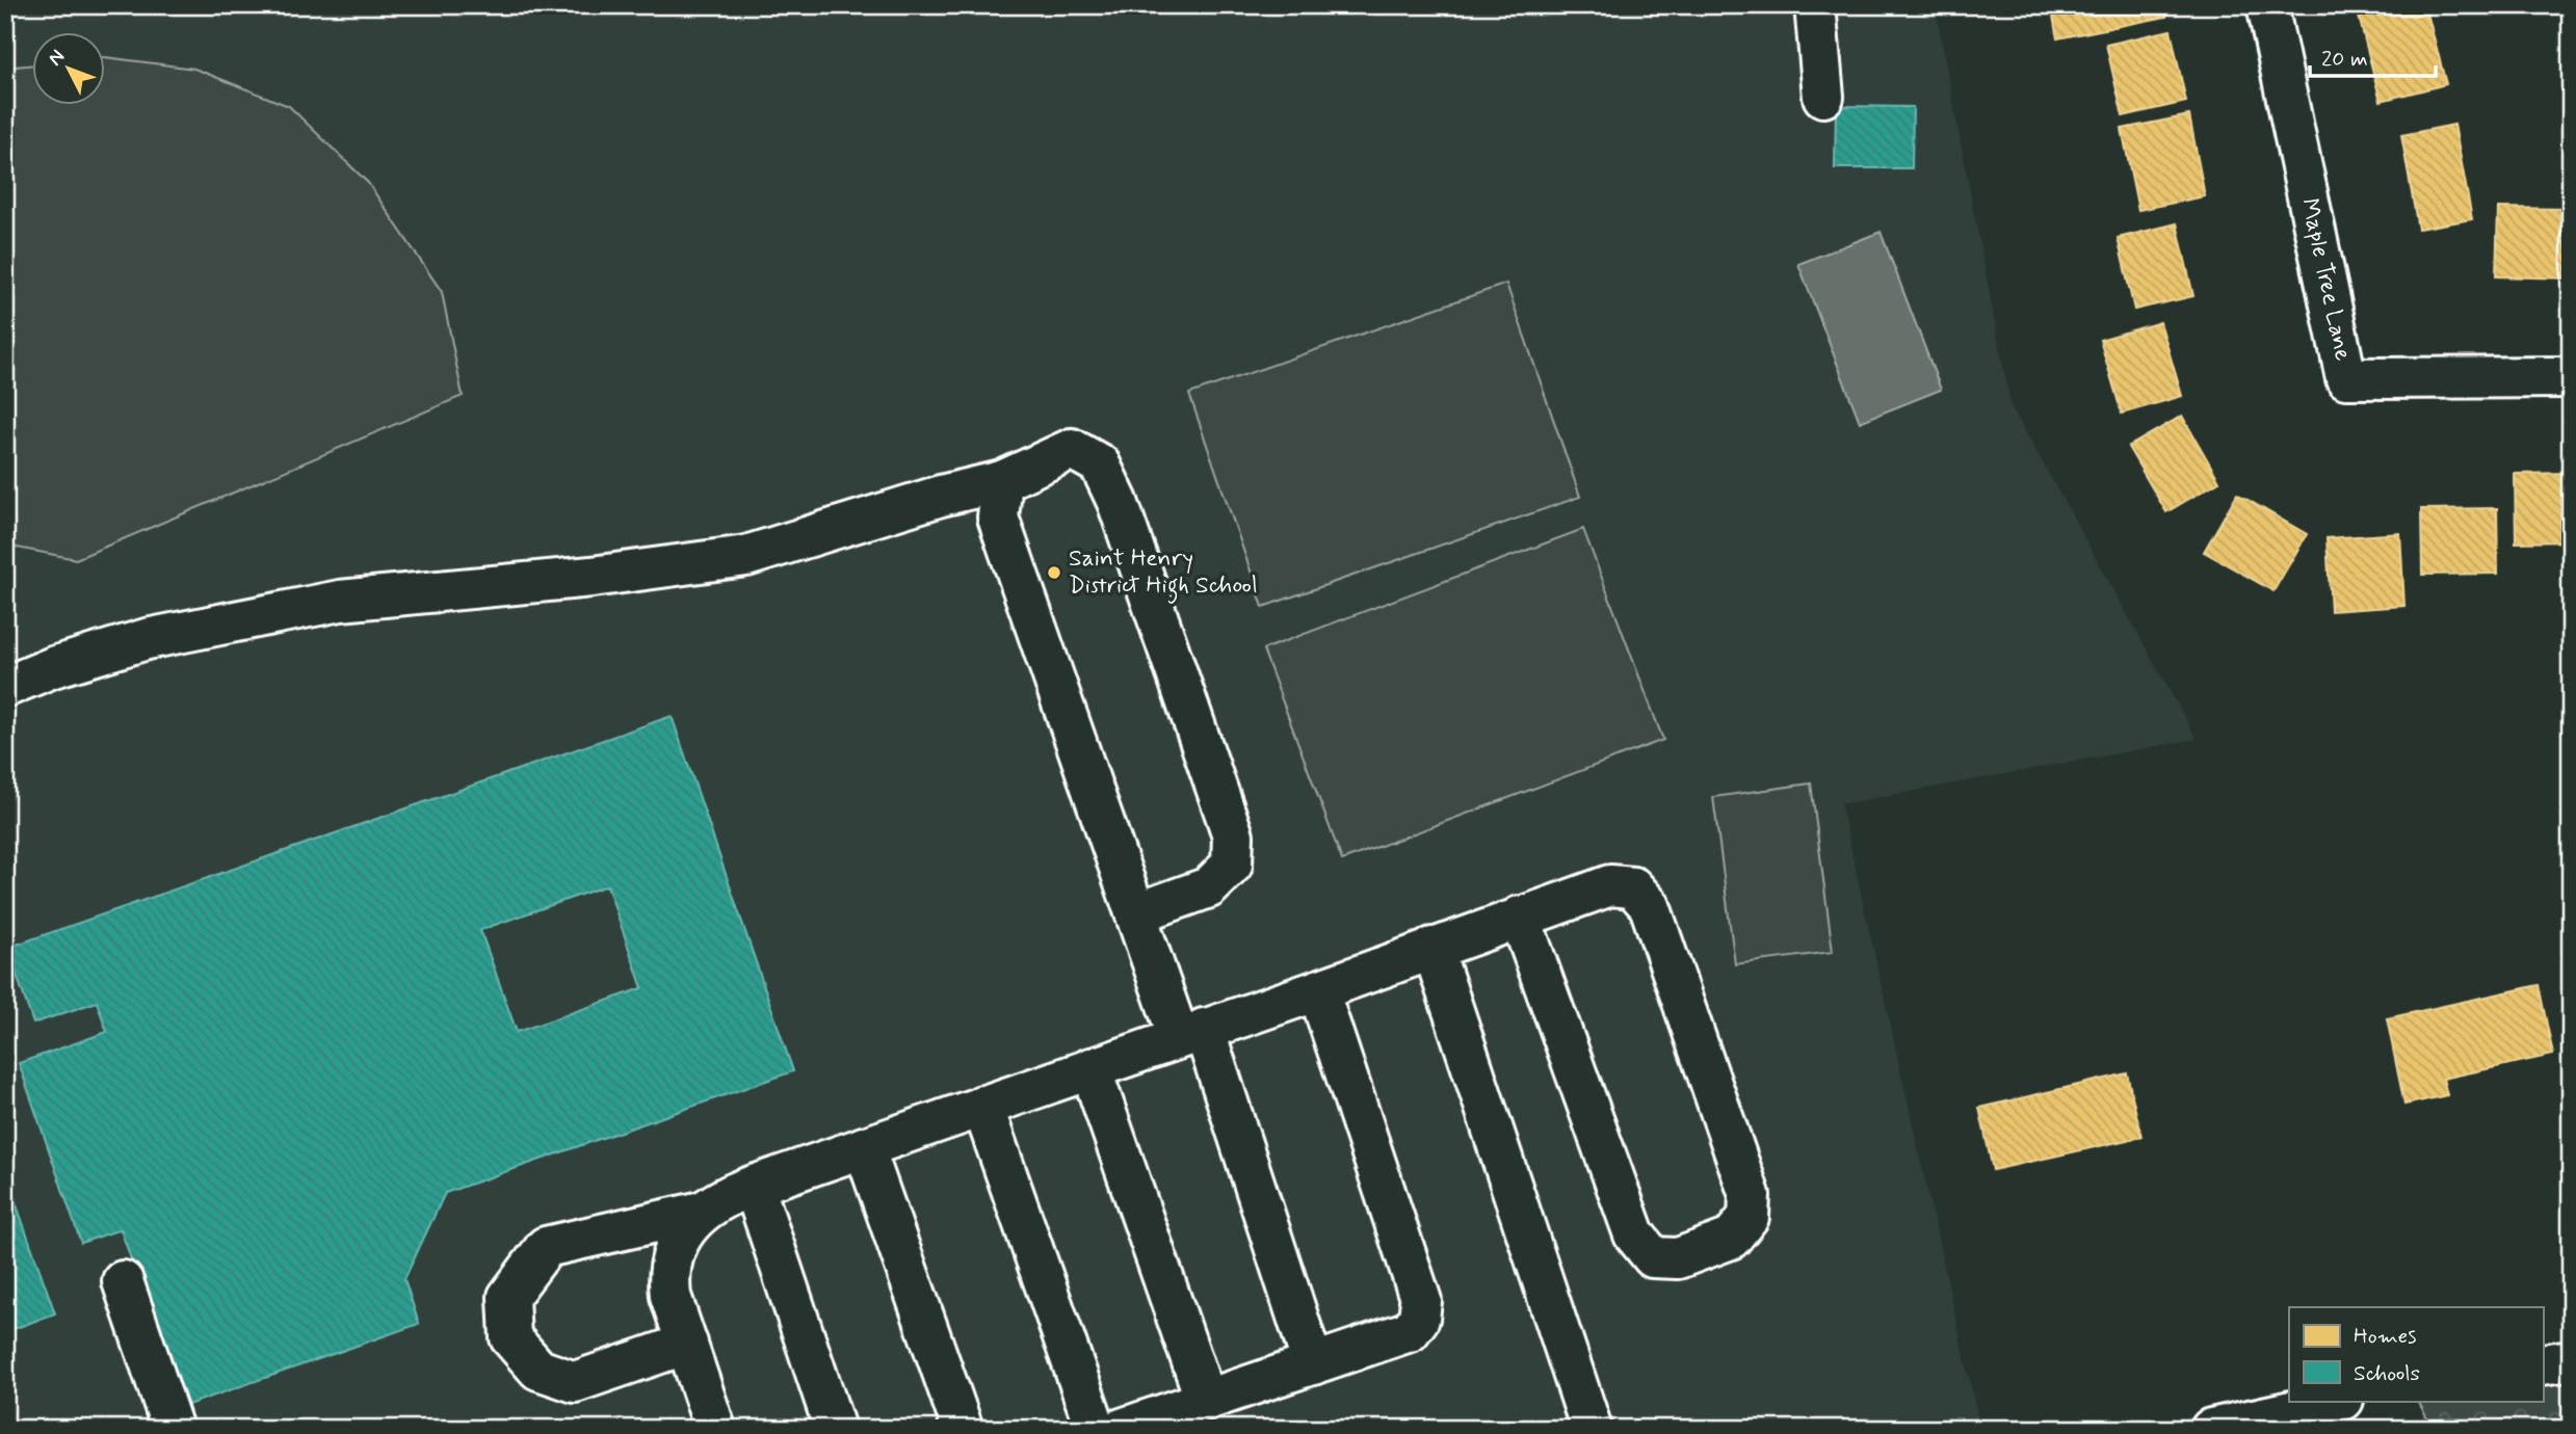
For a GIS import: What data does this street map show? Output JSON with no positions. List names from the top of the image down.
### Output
{
  "streets": {
    "street": ["Maple Tree Lane"]
  },
  "places": ["Saint Henry District High School"],
  "legend": ["Homes", "Schools"],
  "scale_bar": "20 m",
  "north": "top left"
}
